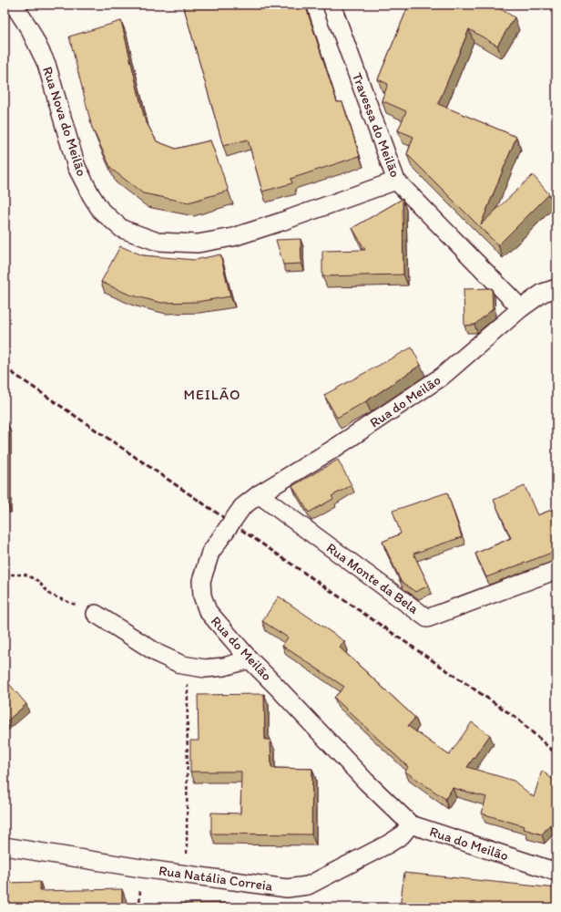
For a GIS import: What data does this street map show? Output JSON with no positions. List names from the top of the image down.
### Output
{
  "streets": {
    "street": [
      "Rua Nova do Meilão",
      "Travessa do Meilão",
      "Rua do Meilão",
      "Rua Monte da Bela",
      "Rua Natália Correia"
    ]
  },
  "crossings": [
    ["Rua Nova do Meilão", "Travessa do Meilão"],
    ["Travessa do Meilão", "Rua do Meilão"],
    ["Rua do Meilão", "Rua Monte da Bela"],
    ["Rua do Meilão", "Rua Natália Correia"]
  ],
  "districts": ["MEILÃO"]
}
